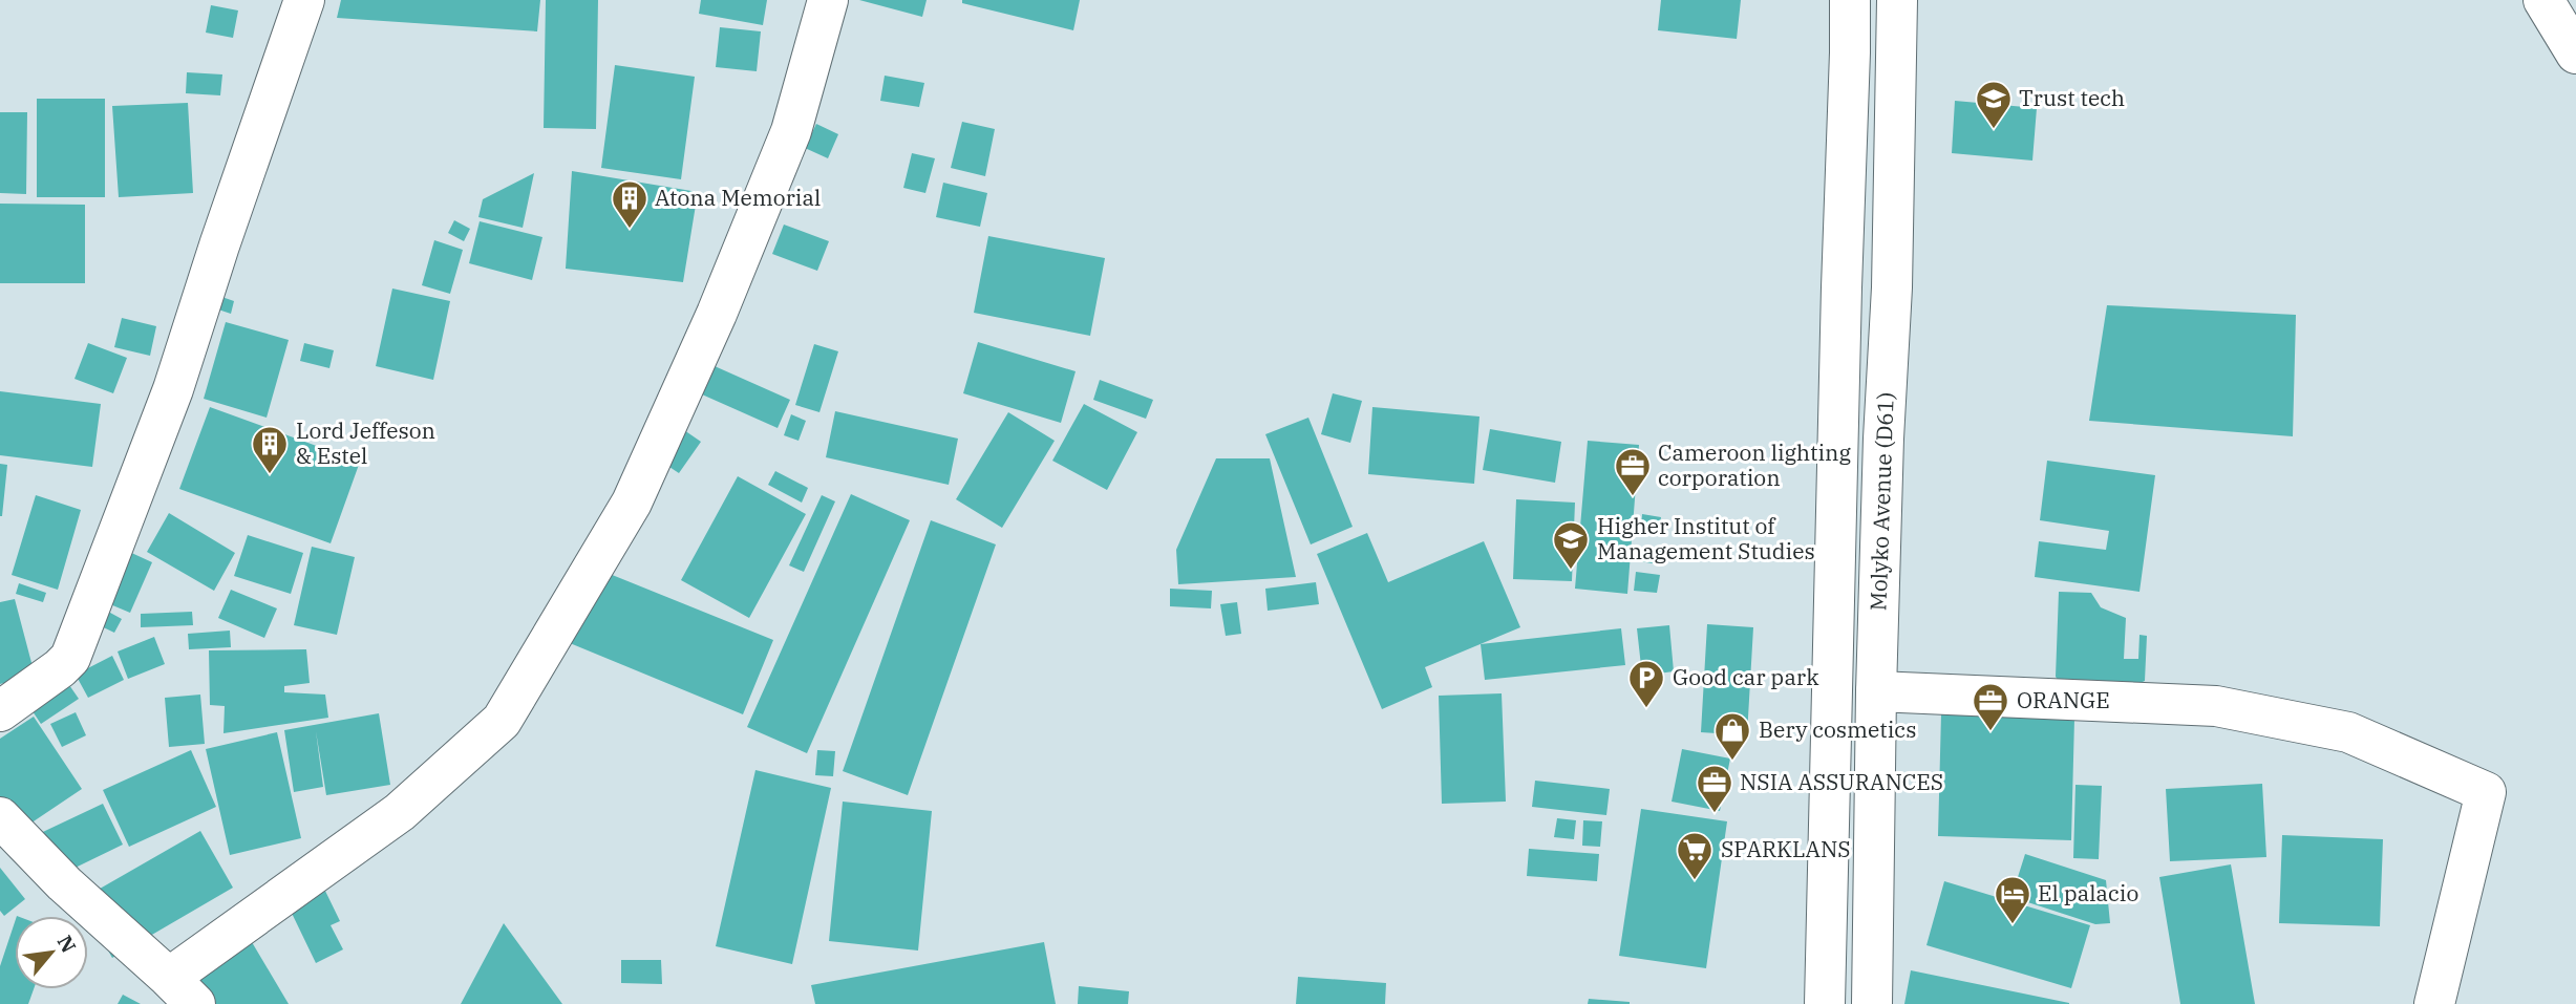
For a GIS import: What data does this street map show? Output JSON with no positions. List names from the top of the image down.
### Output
{
  "streets": {
    "main road": ["Molyko Avenue (D61)"]
  },
  "places": {
    "school or university": ["Trust tech", "Higher Institut of Management Studies"],
    "building": ["Atona Memorial", "Lord Jeffeson & Estel"],
    "office": ["Cameroon lighting corporation", "ORANGE", "NSIA ASSURANCES"],
    "parking": ["Good car park"],
    "shop": ["Bery cosmetics"],
    "supermarket": ["SPARKLANS"],
    "hotel": ["El palacio"]
  },
  "north": "top right"
}
